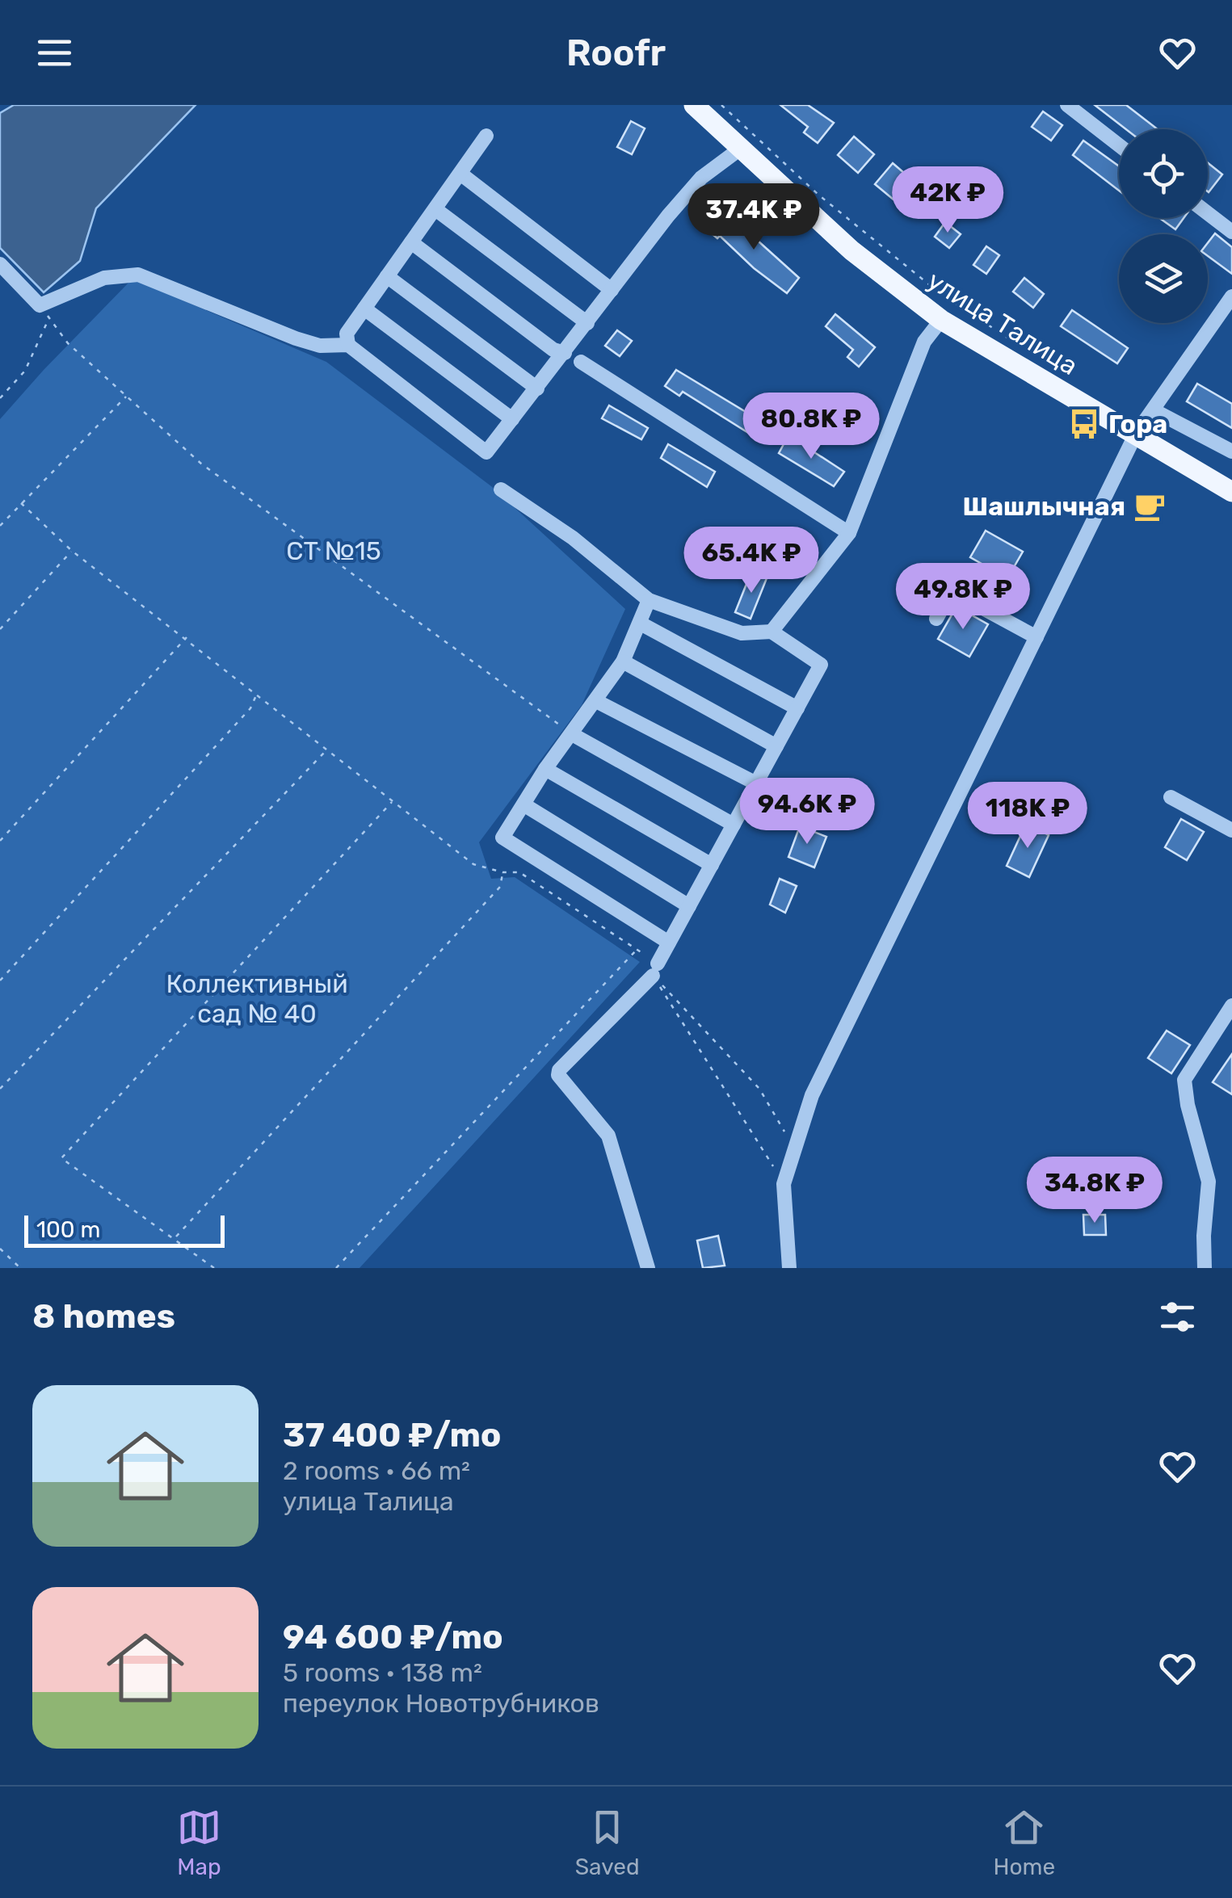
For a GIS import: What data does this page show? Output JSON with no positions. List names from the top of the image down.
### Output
{
  "streets": {
    "main road": ["улица Талица"]
  },
  "parks": ["СТ №15", "Коллективный сад № 40"],
  "places": {
    "bus stop": ["Гора"],
    "cafe": ["Шашлычная"]
  },
  "scale_bar": "100 m",
  "page": {
    "header": "Roofr",
    "price": [
      "42K ₽",
      "37.4K ₽",
      "80.8K ₽",
      "65.4K ₽",
      "49.8K ₽",
      "94.6K ₽",
      "118K ₽",
      "34.8K ₽"
    ],
    "scale": "100 m",
    "heading": "8 homes",
    "list": [
      {
        "name": "37 400 ₽/mo",
        "note": "2 rooms · 66 m² · улица Талица"
      },
      {
        "name": "94 600 ₽/mo",
        "note": "5 rooms · 138 m² · переулок Новотрубников"
      }
    ],
    "tabs": ["Map", "Saved", "Home"]
  }
}
